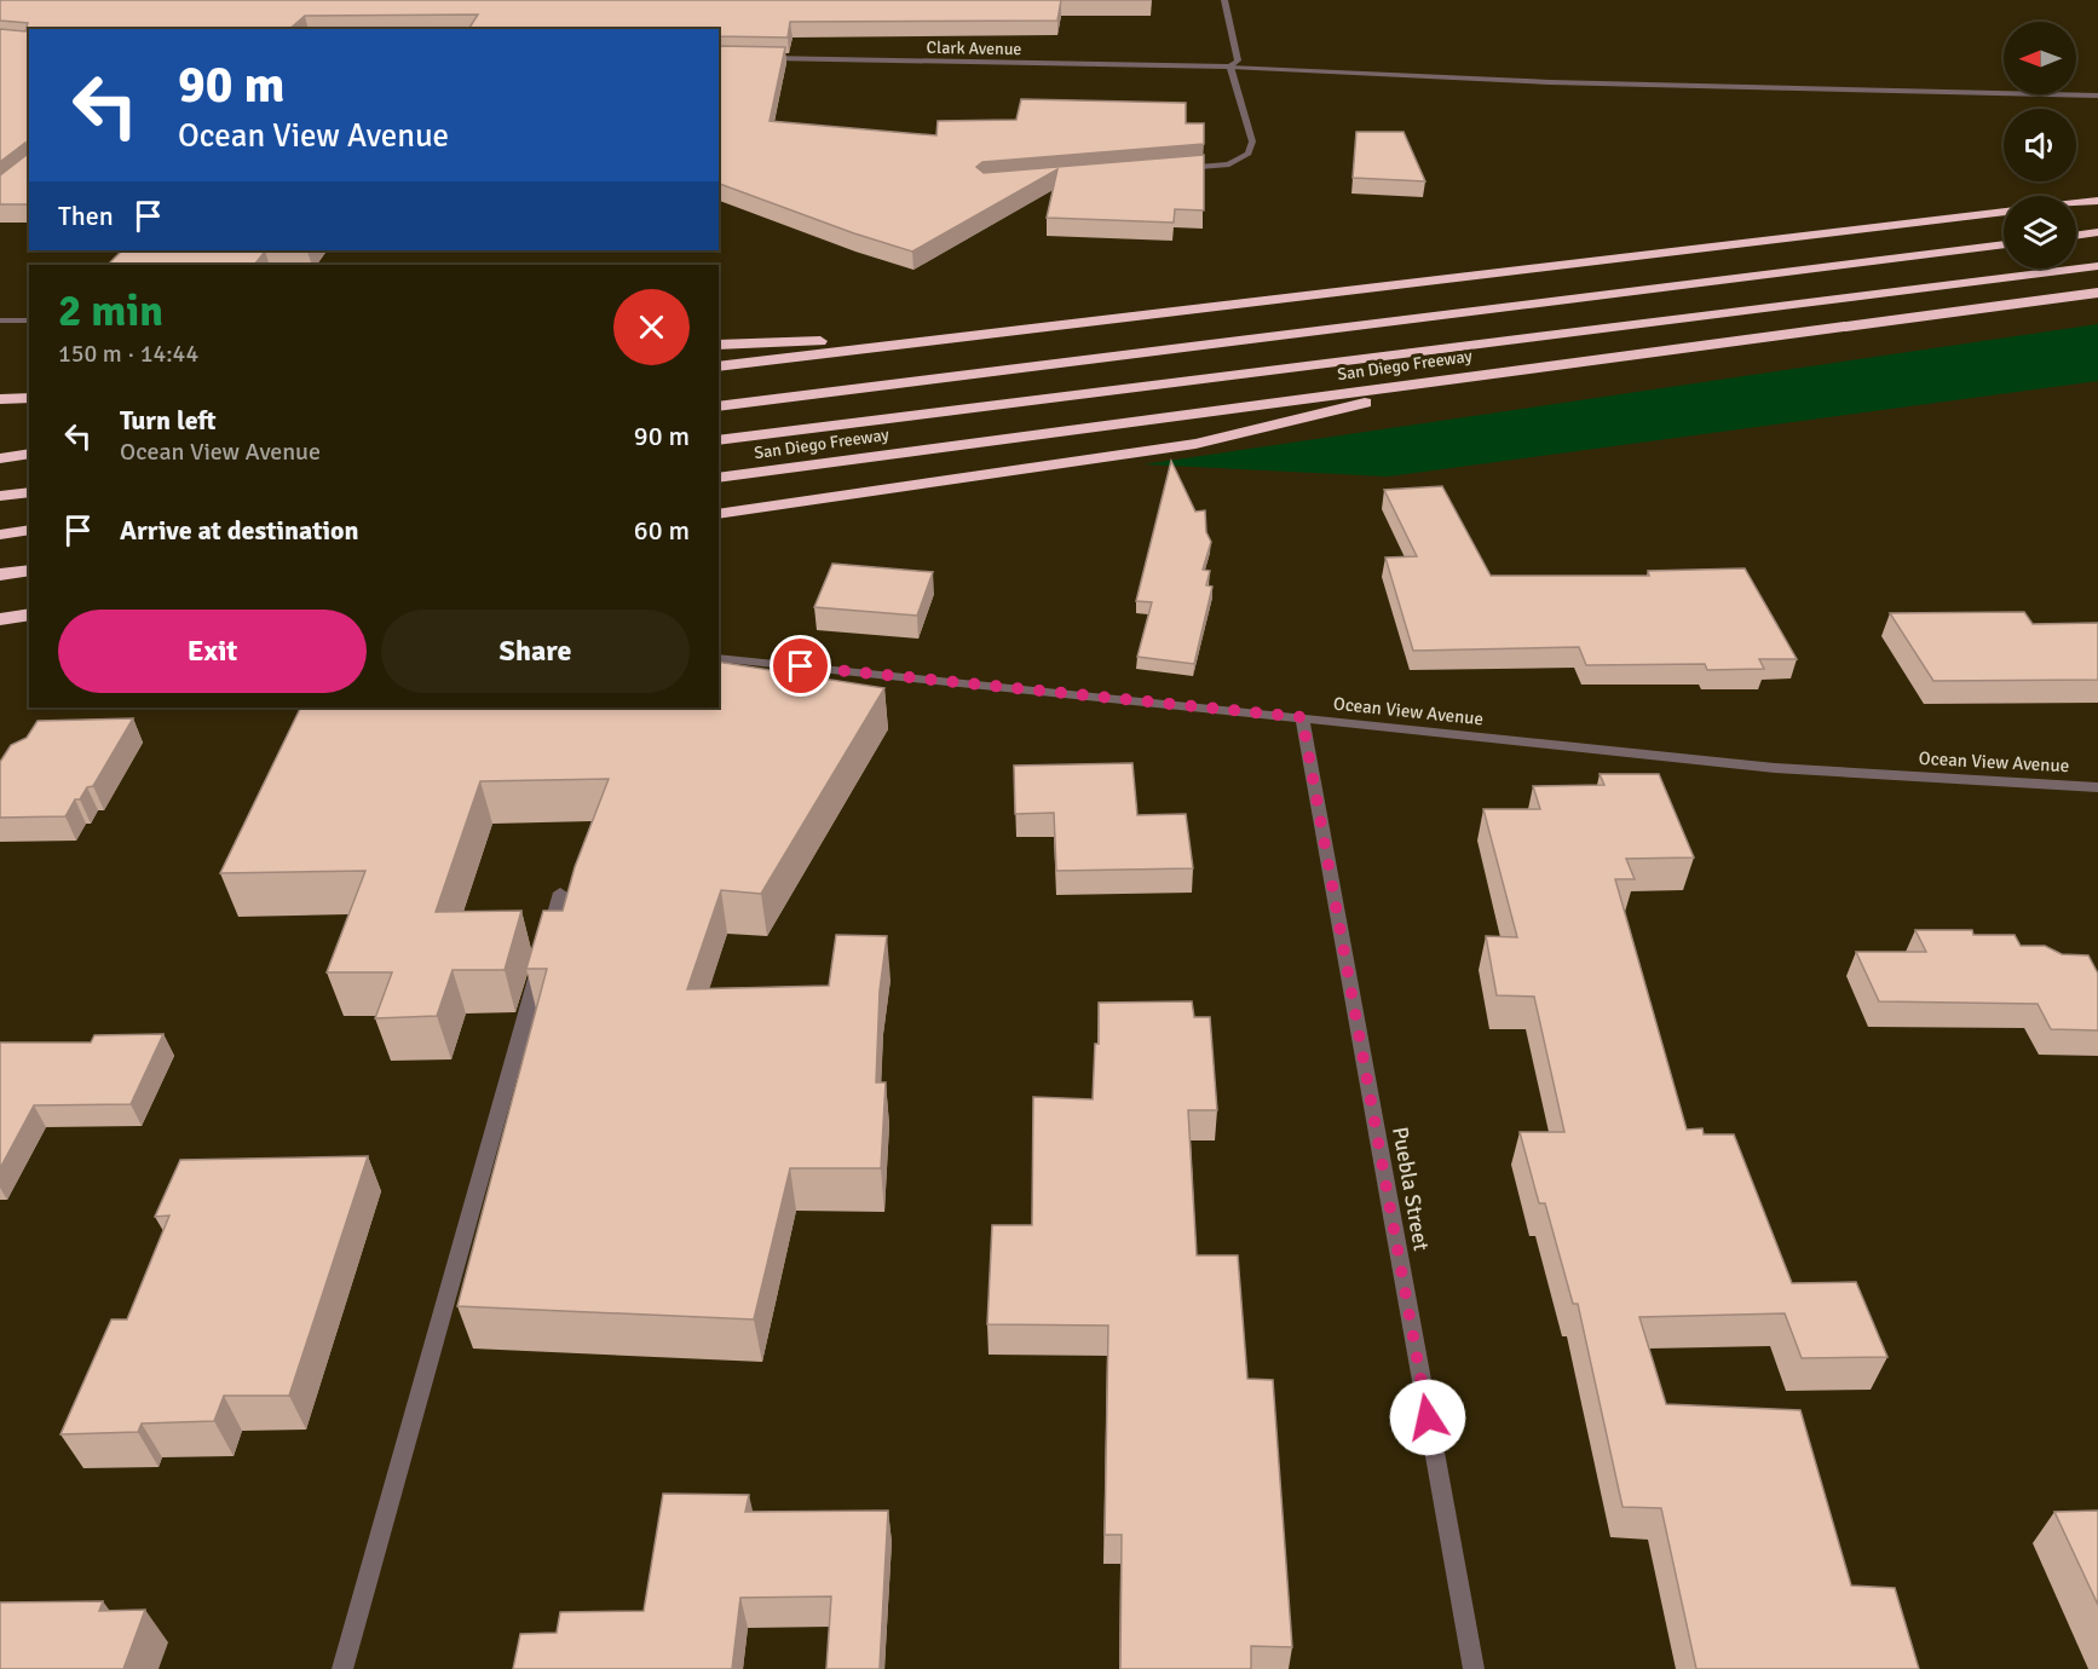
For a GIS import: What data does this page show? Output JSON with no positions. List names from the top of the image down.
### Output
{
  "streets": {
    "highway": ["San Diego Freeway"],
    "street": ["Clark Avenue", "Ocean View Avenue", "Puebla Street"]
  },
  "crossings": [
    ["Ocean View Avenue", "Puebla Street"]
  ],
  "north": "left",
  "page": {
    "turn": ["90 m", "Ocean View Avenue"],
    "then": "Then",
    "heading": ["2 min", "150 m · 14:44"],
    "list": [
      {
        "name": "Turn left",
        "note": "Ocean View Avenue",
        "value": "90 m"
      },
      {
        "name": "Arrive at destination",
        "value": "60 m"
      }
    ],
    "buttons": ["Exit", "Share"]
  }
}
